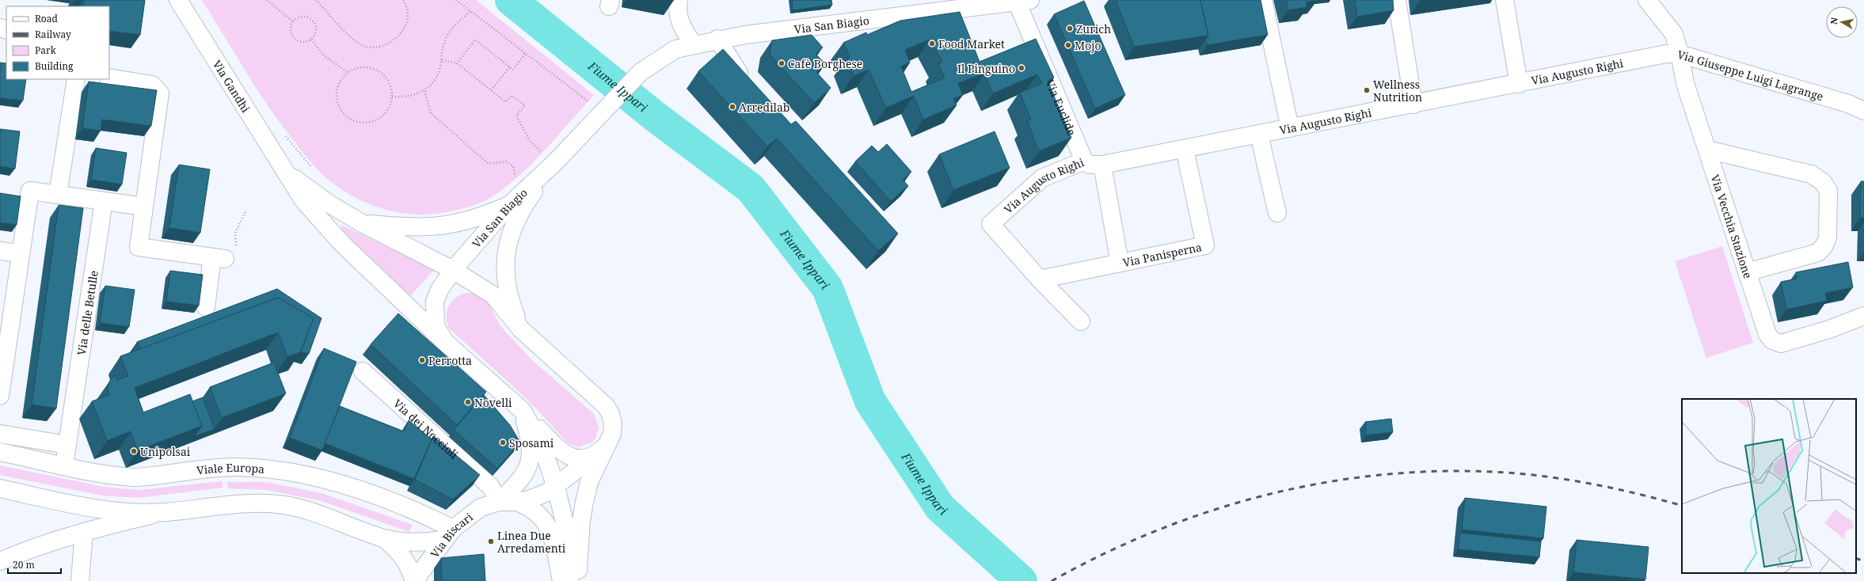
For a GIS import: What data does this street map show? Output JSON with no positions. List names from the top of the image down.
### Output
{
  "streets": {
    "street": [
      "Via San Biagio",
      "Via Augusto Righi",
      "Via Giuseppe Luigi Lagrange",
      "Via Gandhi",
      "Via Euclide",
      "Via Vecchia Stazione",
      "Via Panisperna",
      "Via delle Betulle",
      "Via dei Noccioli",
      "Viale Europa",
      "Via Biscari"
    ]
  },
  "crossings": [
    ["Via San Biagio", "Via Gandhi"],
    ["Via San Biagio", "Via Euclide"],
    ["Via Augusto Righi", "Via Giuseppe Luigi Lagrange"],
    ["Via Augusto Righi", "Via Euclide"],
    ["Via Augusto Righi", "Via Vecchia Stazione"],
    ["Via Augusto Righi", "Via Panisperna"],
    ["Via Giuseppe Luigi Lagrange", "Via Vecchia Stazione"],
    ["Via delle Betulle", "Viale Europa"],
    ["Via dei Noccioli", "Via Biscari"],
    ["Viale Europa", "Via Biscari"]
  ],
  "water": ["Fiume Ippari"],
  "places": [
    "Zurich",
    "Food Market",
    "Mojo",
    "Cafè Borghese",
    "Il Pinguino",
    "Wellness Nutrition",
    "Arredilab",
    "Perrotta",
    "Novelli",
    "Sposami",
    "Unipolsai",
    "Linea Due Arredamenti"
  ],
  "legend": [
    "Road",
    "Railway",
    "Park",
    "Building"
  ],
  "scale_bar": "20 m",
  "north": "left"
}
